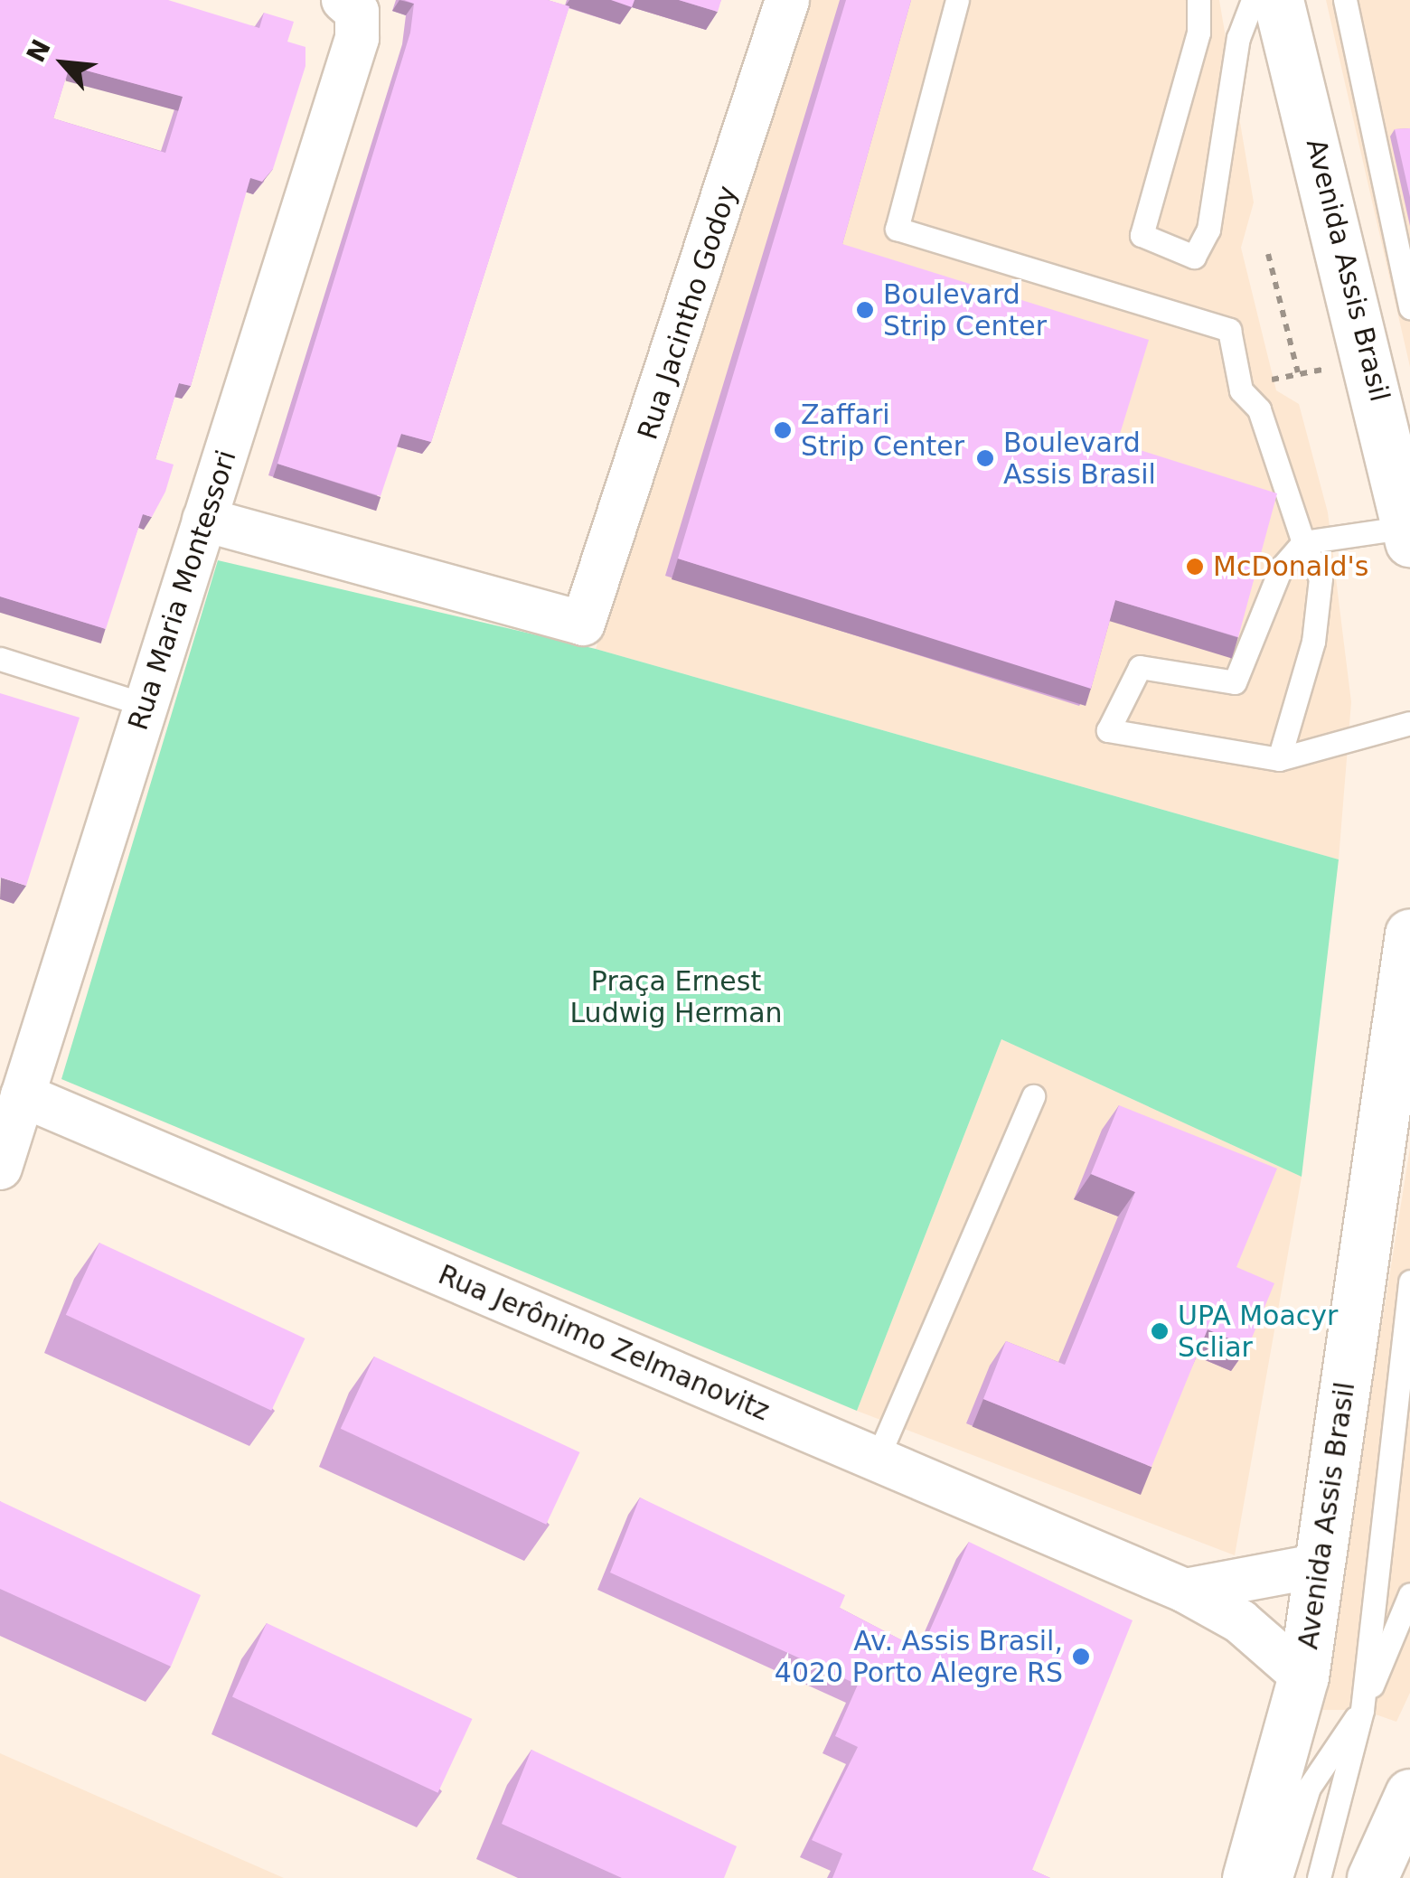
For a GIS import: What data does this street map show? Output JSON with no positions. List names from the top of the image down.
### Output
{
  "streets": {
    "main road": ["Avenida Assis Brasil"],
    "street": ["Rua Jacintho Godoy", "Rua Maria Montessori", "Rua Jerônimo Zelmanovitz"]
  },
  "crossings": [
    ["Avenida Assis Brasil", "Rua Jerônimo Zelmanovitz"],
    ["Rua Jacintho Godoy", "Rua Maria Montessori"],
    ["Rua Maria Montessori", "Rua Jerônimo Zelmanovitz"]
  ],
  "parks": ["Praça Ernest Ludwig Herman"],
  "places": [
    "Boulevard Strip Center",
    "Zaffari Strip Center",
    "Boulevard Assis Brasil",
    "McDonald's",
    "UPA Moacyr Scliar",
    "Av. Assis Brasil, 4020 Porto Alegre RS"
  ],
  "north": "top left"
}
